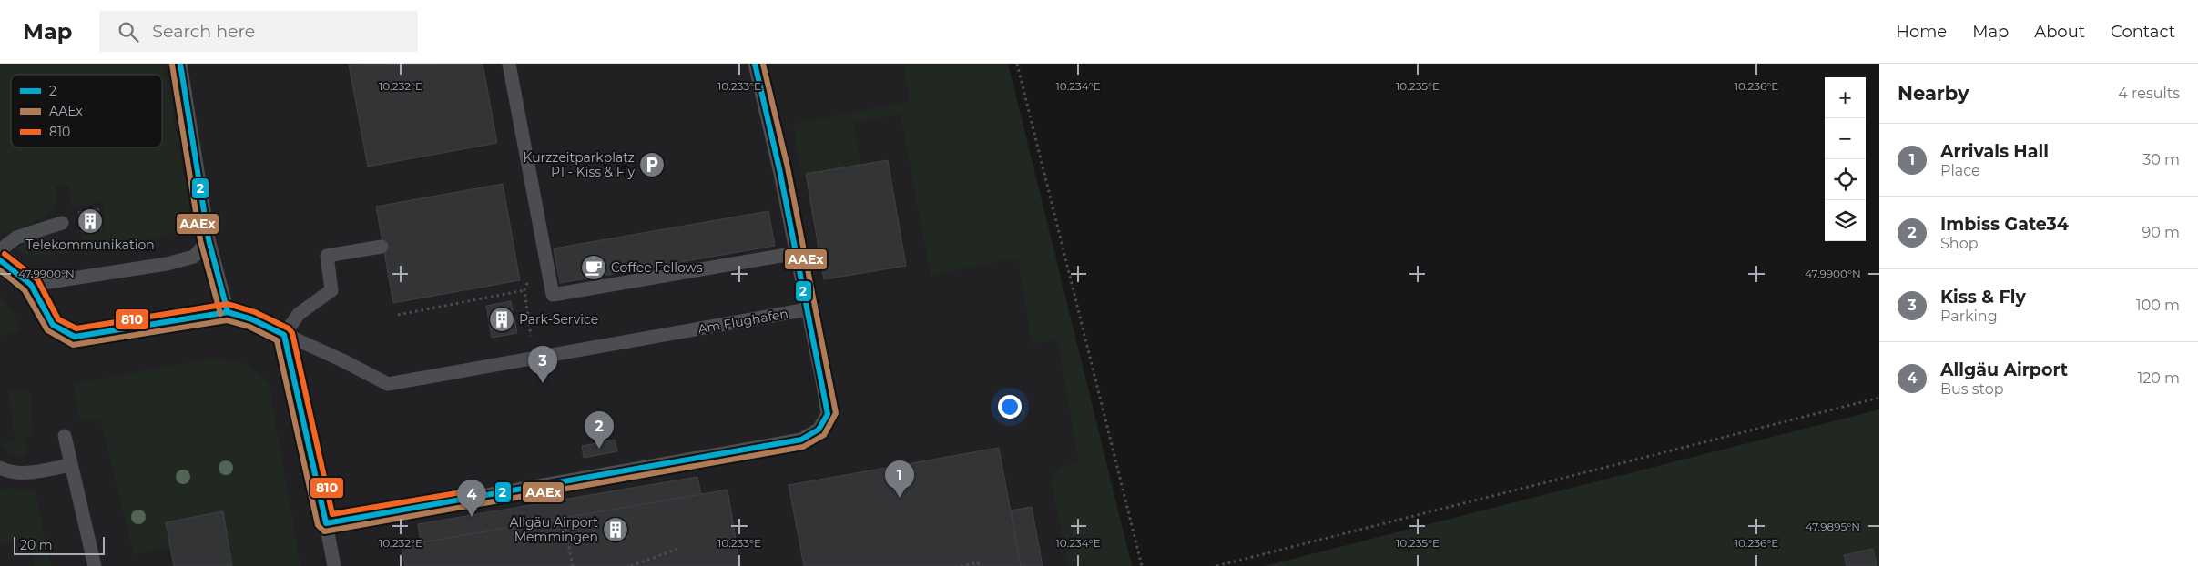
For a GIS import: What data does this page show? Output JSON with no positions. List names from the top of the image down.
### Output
{
  "streets": {
    "street": ["Am Flughafen"]
  },
  "places": {
    "parking": ["Kurzzeitparkplatz P1 - Kiss & Fly"],
    "building": ["Telekommunikation", "Park-Service", "Allgäu Airport Memmingen"],
    "cafe": ["Coffee Fellows"]
  },
  "lines": ["transit line 2", "transit line AAEx", "transit line 810"],
  "legend": ["2", "AAEx", "810"],
  "scale_bar": "20 m",
  "page": {
    "header": "Map",
    "search": "Search here",
    "nav": [
      "Home",
      "Map",
      "About",
      "Contact"
    ],
    "heading": ["Nearby", "4 results"],
    "map_buttons": ["+", "−"],
    "list": [
      {
        "mark": "1",
        "name": "Arrivals Hall",
        "note": "Place",
        "value": "30 m"
      },
      {
        "mark": "2",
        "name": "Imbiss Gate34",
        "note": "Shop",
        "value": "90 m"
      },
      {
        "mark": "3",
        "name": "Kiss & Fly",
        "note": "Parking",
        "value": "100 m"
      },
      {
        "mark": "4",
        "name": "Allgäu Airport",
        "note": "Bus stop",
        "value": "120 m"
      }
    ],
    "pins": [
      "3",
      "2",
      "1",
      "4"
    ],
    "scale": "20 m"
  },
  "coordinates": [
    "10.232°E",
    "10.233°E",
    "10.234°E",
    "10.235°E",
    "10.236°E",
    "47.9900°N",
    "47.9895°N"
  ]
}
